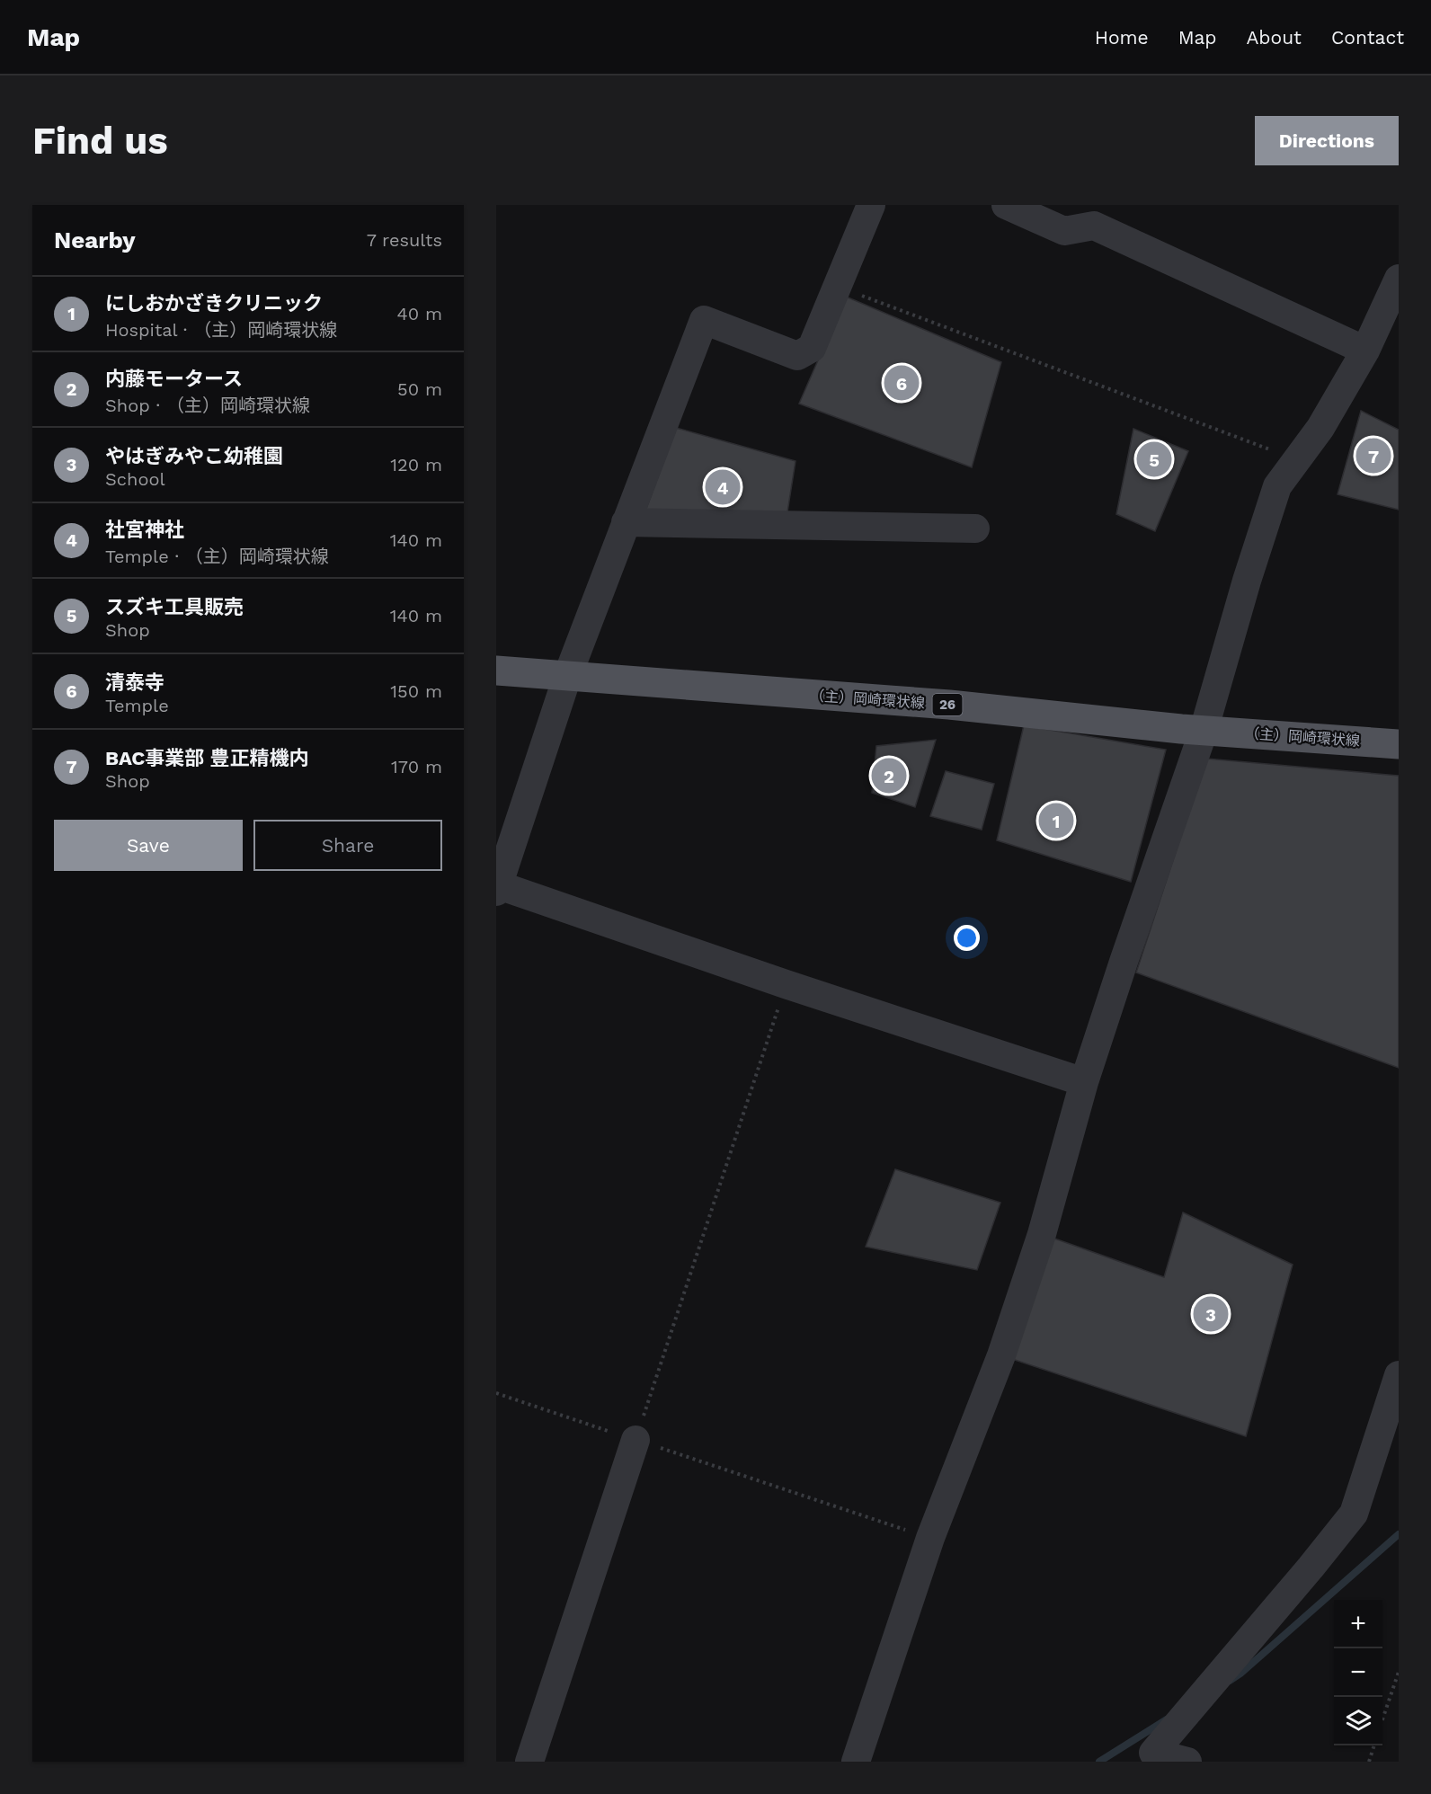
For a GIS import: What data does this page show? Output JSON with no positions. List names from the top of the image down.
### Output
{
  "streets": {
    "main road": ["（主）岡崎環状線", "26"]
  },
  "page": {
    "header": "Map",
    "nav": [
      "Home",
      "Map",
      "About",
      "Contact"
    ],
    "buttons": [
      "Directions",
      ["Save", "Share"]
    ],
    "title": "Find us",
    "heading": ["Nearby", "7 results"],
    "list": [
      {
        "mark": "1",
        "name": "にしおかざきクリニック",
        "note": "Hospital · （主）岡崎環状線",
        "value": "40 m"
      },
      {
        "mark": "2",
        "name": "内藤モータース",
        "note": "Shop · （主）岡崎環状線",
        "value": "50 m"
      },
      {
        "mark": "3",
        "name": "やはぎみやこ幼稚園",
        "note": "School",
        "value": "120 m"
      },
      {
        "mark": "4",
        "name": "社宮神社",
        "note": "Temple · （主）岡崎環状線",
        "value": "140 m"
      },
      {
        "mark": "5",
        "name": "スズキ工具販売",
        "note": "Shop",
        "value": "140 m"
      },
      {
        "mark": "6",
        "name": "清泰寺",
        "note": "Temple",
        "value": "150 m"
      },
      {
        "mark": "7",
        "name": "BAC事業部 豊正精機内",
        "note": "Shop",
        "value": "170 m"
      }
    ],
    "pins": [
      "6",
      "7",
      "5",
      "4",
      "2",
      "1",
      "3"
    ],
    "map_buttons": ["+", "−"]
  }
}
